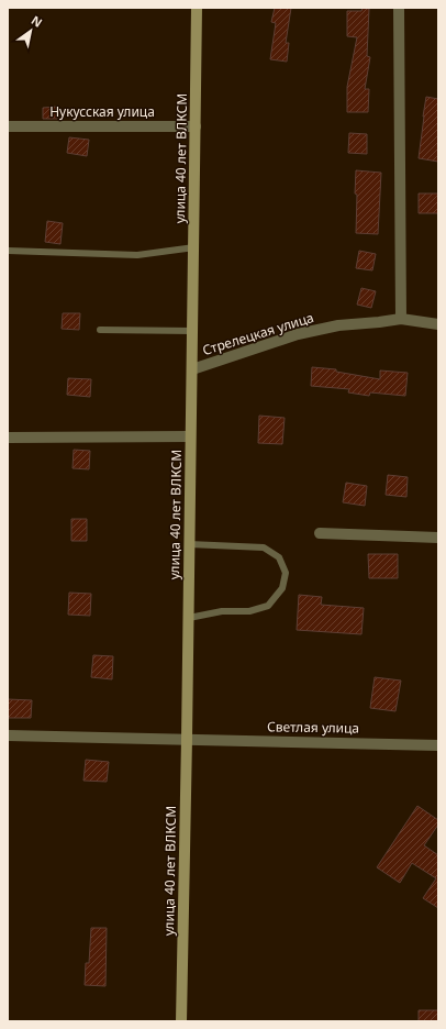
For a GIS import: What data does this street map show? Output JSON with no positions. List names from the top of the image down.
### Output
{
  "streets": {
    "street": [
      "Нукусская улица",
      "улица 40 лет ВЛКСМ",
      "Стрелецкая улица",
      "Светлая улица"
    ]
  },
  "crossings": [
    ["Нукусская улица", "улица 40 лет ВЛКСМ"],
    ["улица 40 лет ВЛКСМ", "Стрелецкая улица"],
    ["улица 40 лет ВЛКСМ", "Светлая улица"]
  ],
  "north": "top right"
}
